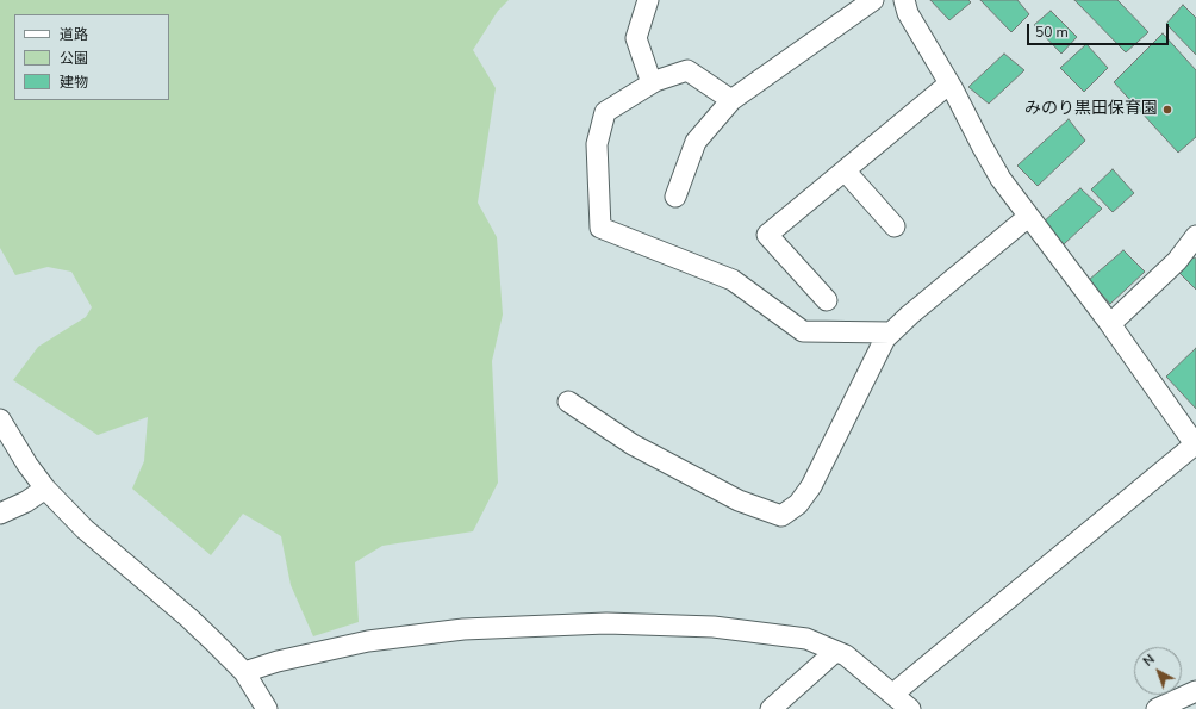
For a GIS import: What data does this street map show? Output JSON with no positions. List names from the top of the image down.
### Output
{
  "places": ["みのり黒田保育園"],
  "legend": ["道路", "公園", "建物"],
  "scale_bar": "50 m",
  "north": "top left"
}
